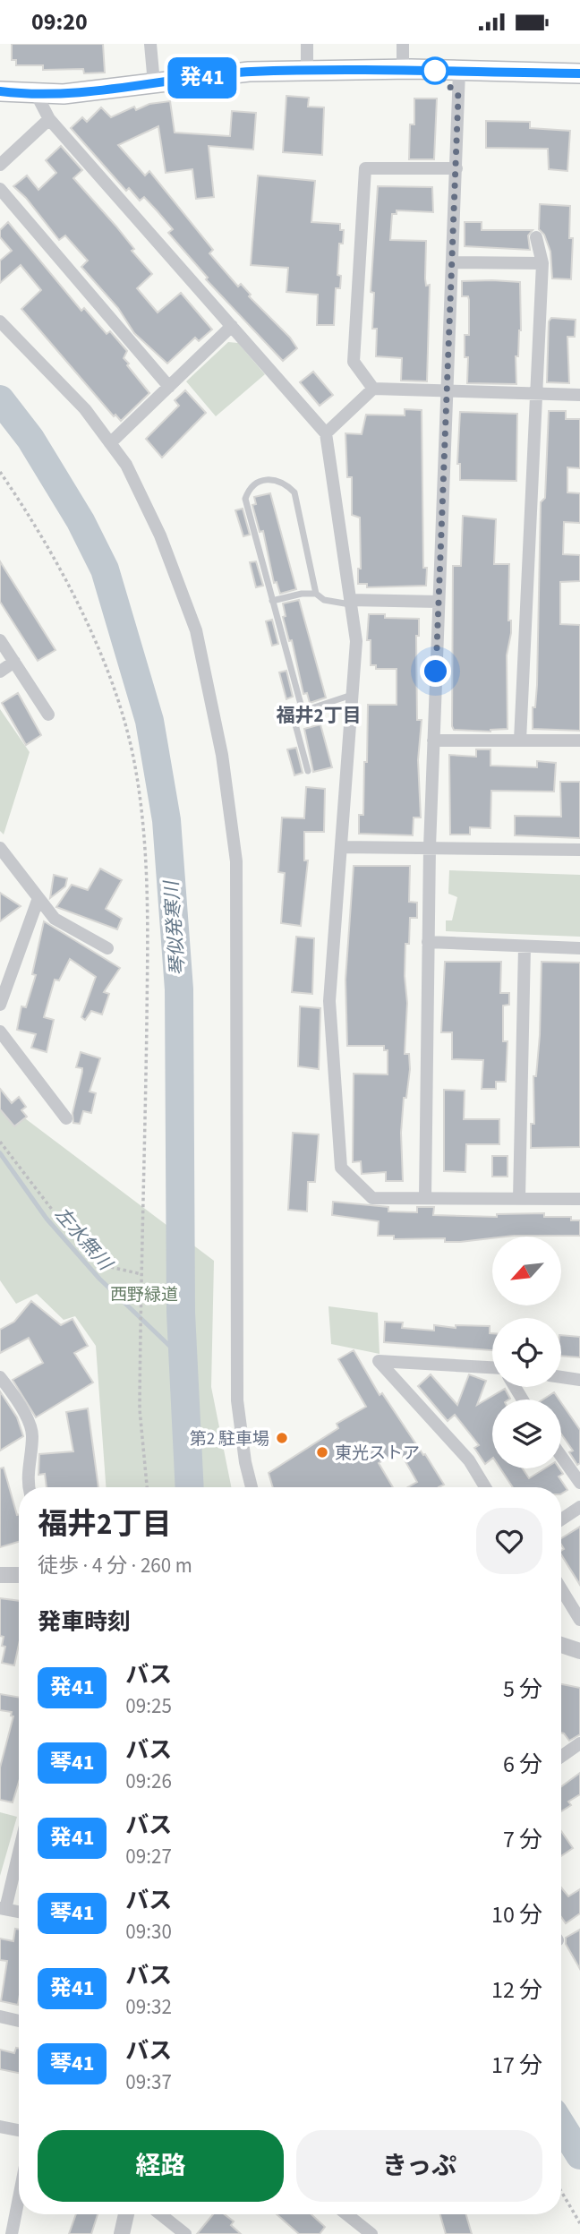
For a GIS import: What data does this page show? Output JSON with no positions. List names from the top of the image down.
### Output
{
  "districts": ["福井2丁目"],
  "water": ["琴似発寒川", "左水無川"],
  "parks": ["西野緑道"],
  "places": ["第2 駐車場", "東光ストア"],
  "lines": ["bus line 発41"],
  "north": "bottom left",
  "page": {
    "status": "09:20",
    "on_map": "発41",
    "heading": [
      ["福井2丁目", "徒歩 · 4 分 · 260 m"],
      "発車時刻"
    ],
    "list": [
      {
        "mark": "発41",
        "name": "バス",
        "note": "09:25",
        "value": "5 分"
      },
      {
        "mark": "琴41",
        "name": "バス",
        "note": "09:26",
        "value": "6 分"
      },
      {
        "mark": "発41",
        "name": "バス",
        "note": "09:27",
        "value": "7 分"
      },
      {
        "mark": "琴41",
        "name": "バス",
        "note": "09:30",
        "value": "10 分"
      },
      {
        "mark": "発41",
        "name": "バス",
        "note": "09:32",
        "value": "12 分"
      },
      {
        "mark": "琴41",
        "name": "バス",
        "note": "09:37",
        "value": "17 分"
      }
    ],
    "buttons": ["経路", "きっぷ"]
  }
}
